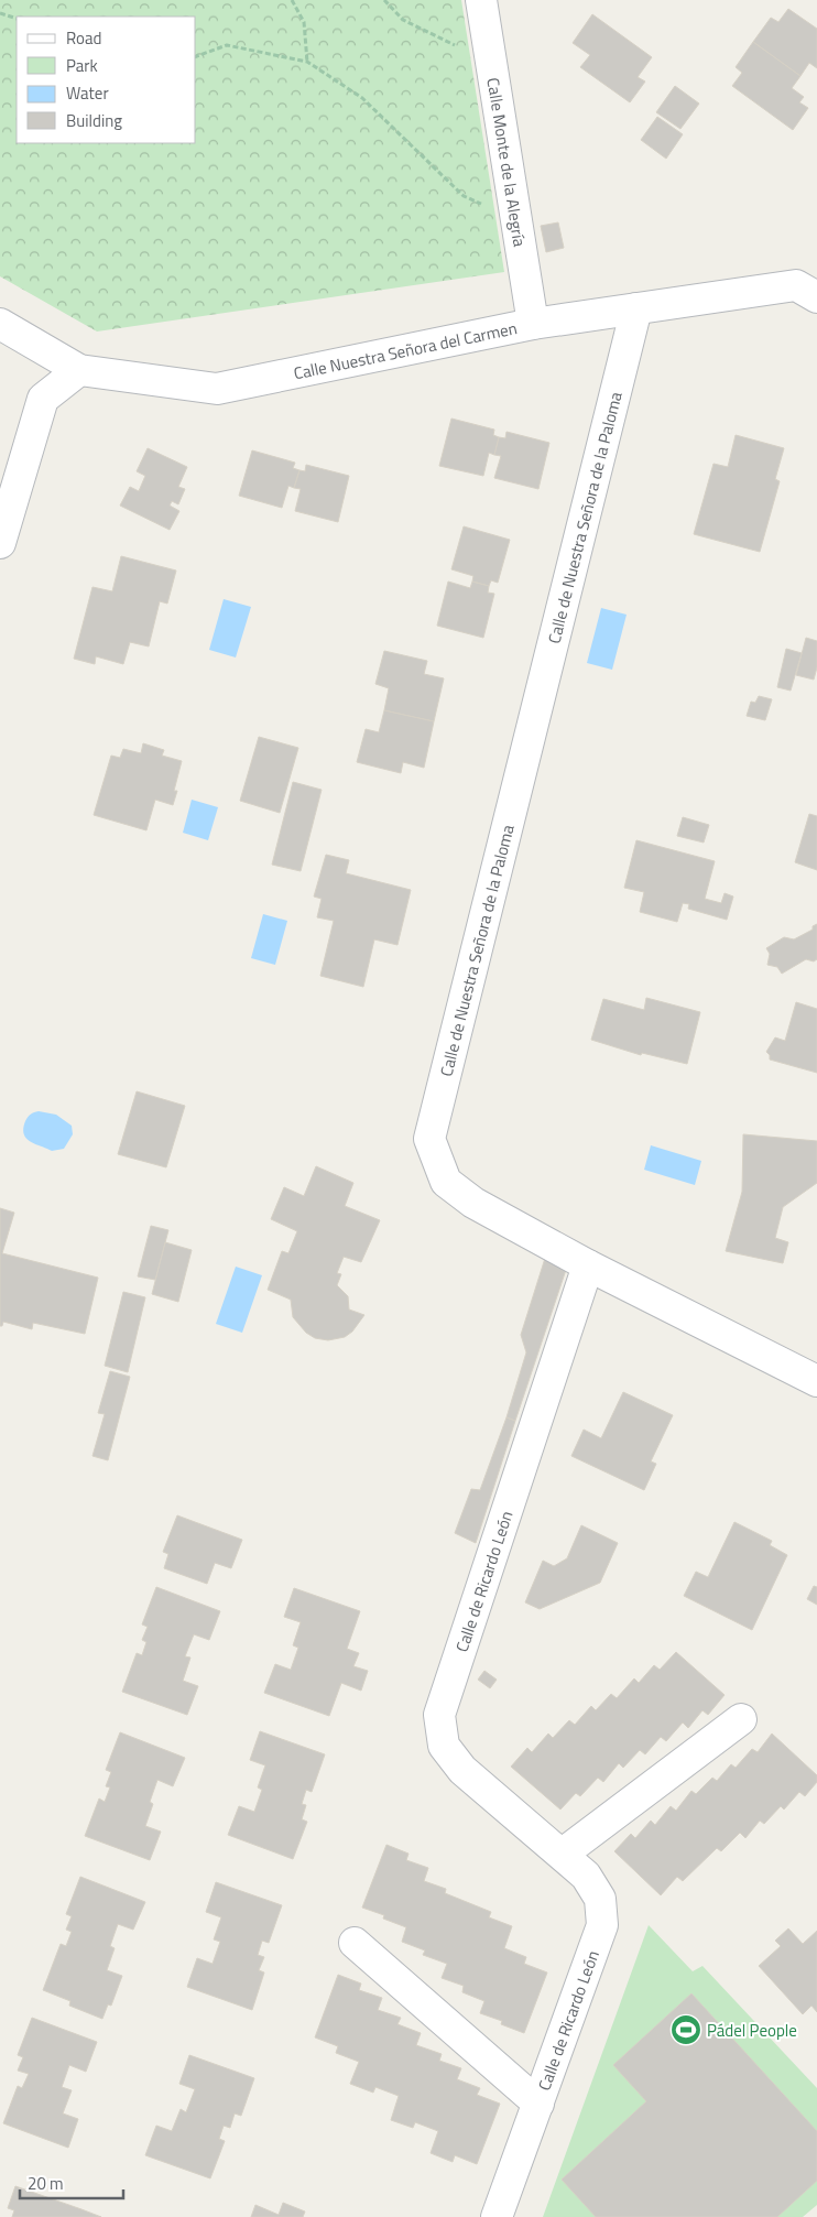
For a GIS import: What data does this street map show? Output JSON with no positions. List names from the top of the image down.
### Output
{
  "streets": {
    "street": [
      "Calle Monte de la Alegría",
      "Calle Nuestra Señora del Carmen",
      "Calle de Nuestra Señora de la Paloma",
      "Calle de Ricardo León"
    ]
  },
  "crossings": [
    ["Calle Monte de la Alegría", "Calle Nuestra Señora del Carmen"],
    ["Calle Nuestra Señora del Carmen", "Calle de Nuestra Señora de la Paloma"],
    ["Calle de Nuestra Señora de la Paloma", "Calle de Ricardo León"]
  ],
  "places": {
    "sports": ["Pádel People"]
  },
  "legend": [
    "Road",
    "Park",
    "Water",
    "Building"
  ],
  "scale_bar": "20 m"
}
